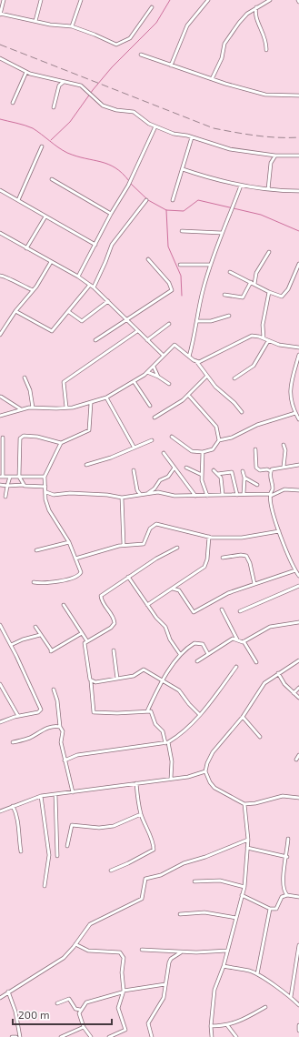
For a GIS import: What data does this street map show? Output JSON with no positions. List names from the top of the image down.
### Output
{
  "scale_bar": "200 m"
}
